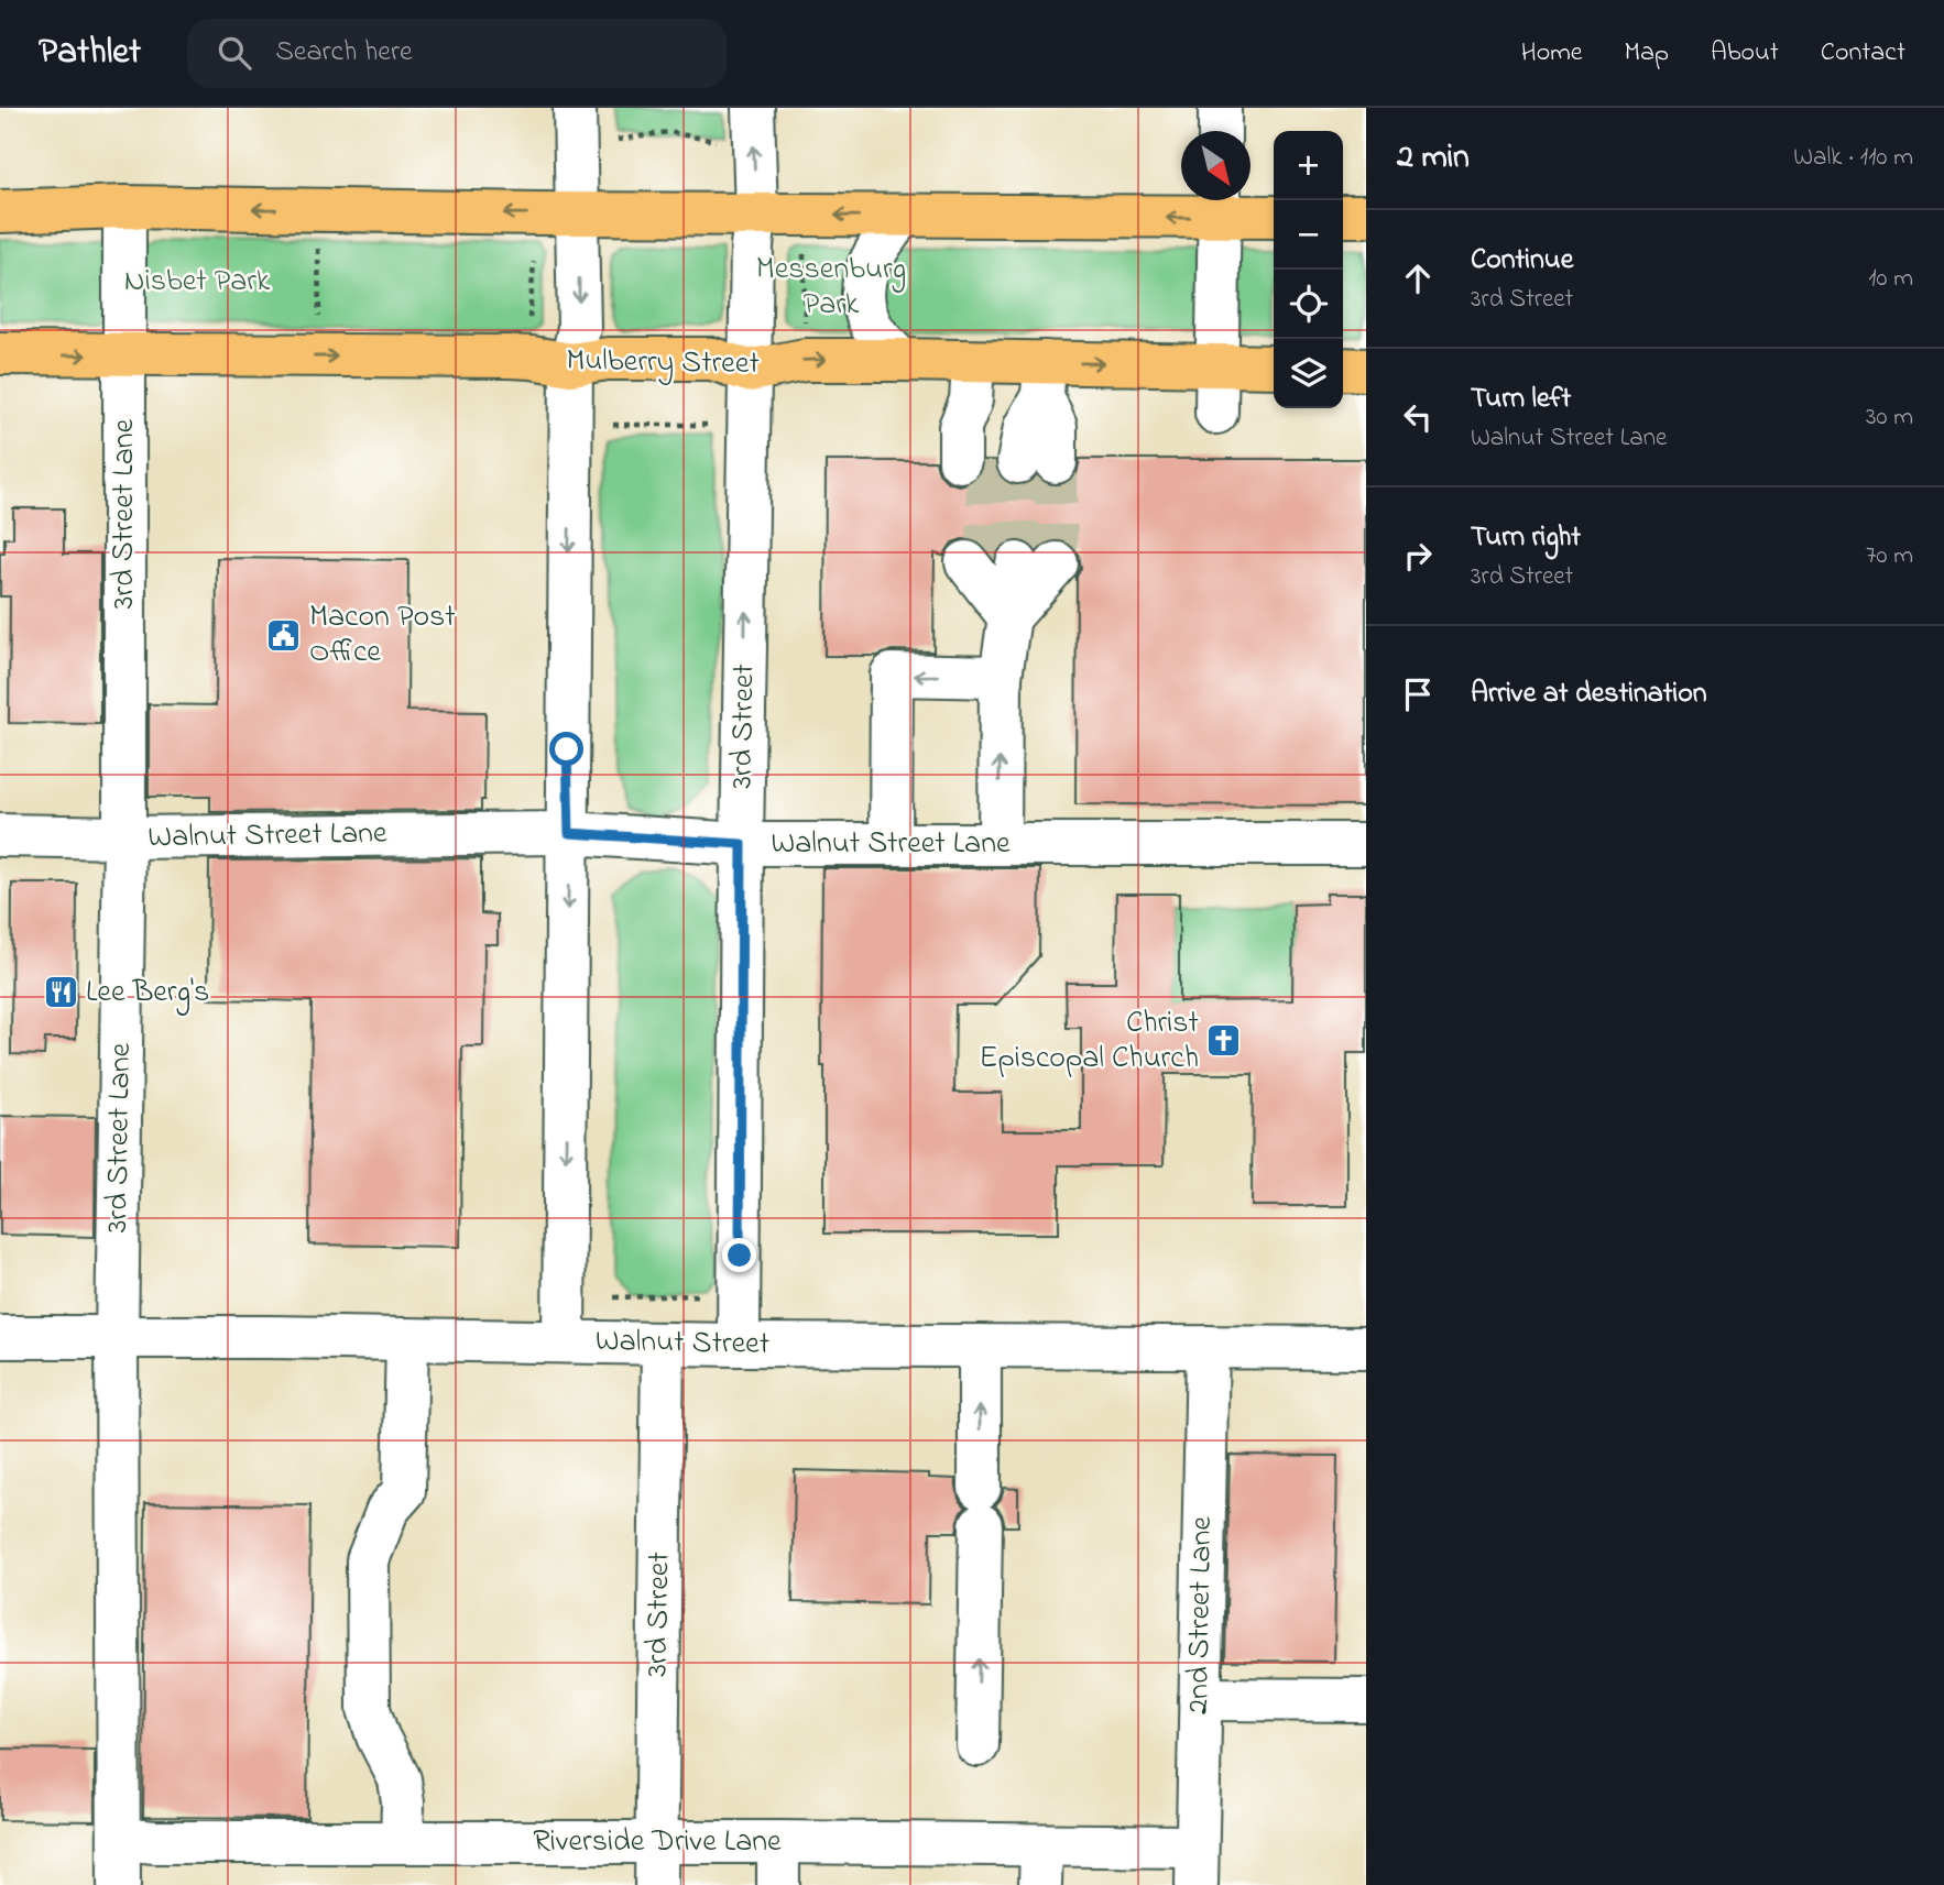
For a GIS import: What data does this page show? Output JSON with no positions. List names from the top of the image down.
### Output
{
  "streets": {
    "main road": ["Mulberry Street"],
    "street": [
      "3rd Street Lane",
      "3rd Street",
      "Walnut Street Lane",
      "Walnut Street",
      "2nd Street Lane",
      "Riverside Drive Lane"
    ]
  },
  "crossings": [
    ["Mulberry Street", "3rd Street Lane"],
    ["Mulberry Street", "3rd Street"],
    ["3rd Street Lane", "Walnut Street Lane"],
    ["3rd Street Lane", "Walnut Street"],
    ["3rd Street Lane", "Riverside Drive Lane"],
    ["3rd Street", "Walnut Street Lane"],
    ["3rd Street", "Walnut Street"],
    ["3rd Street", "Riverside Drive Lane"],
    ["Walnut Street", "2nd Street Lane"],
    ["2nd Street Lane", "Riverside Drive Lane"]
  ],
  "parks": ["Messenburg Park", "Nisbet Park"],
  "places": {
    "public building": ["Macon Post Office"],
    "restaurant": ["Lee Berg's"],
    "church": ["Christ Episcopal Church"]
  },
  "north": "bottom right",
  "page": {
    "header": "Pathlet",
    "search": "Search here",
    "nav": [
      "Home",
      "Map",
      "About",
      "Contact"
    ],
    "heading": ["2 min", "Walk · 110 m"],
    "map_buttons": ["+", "−"],
    "list": [
      ["Continue", "3rd Street", "10 m"],
      ["Turn left", "Walnut Street Lane", "30 m"],
      ["Turn right", "3rd Street", "70 m"],
      "Arrive at destination"
    ]
  }
}
